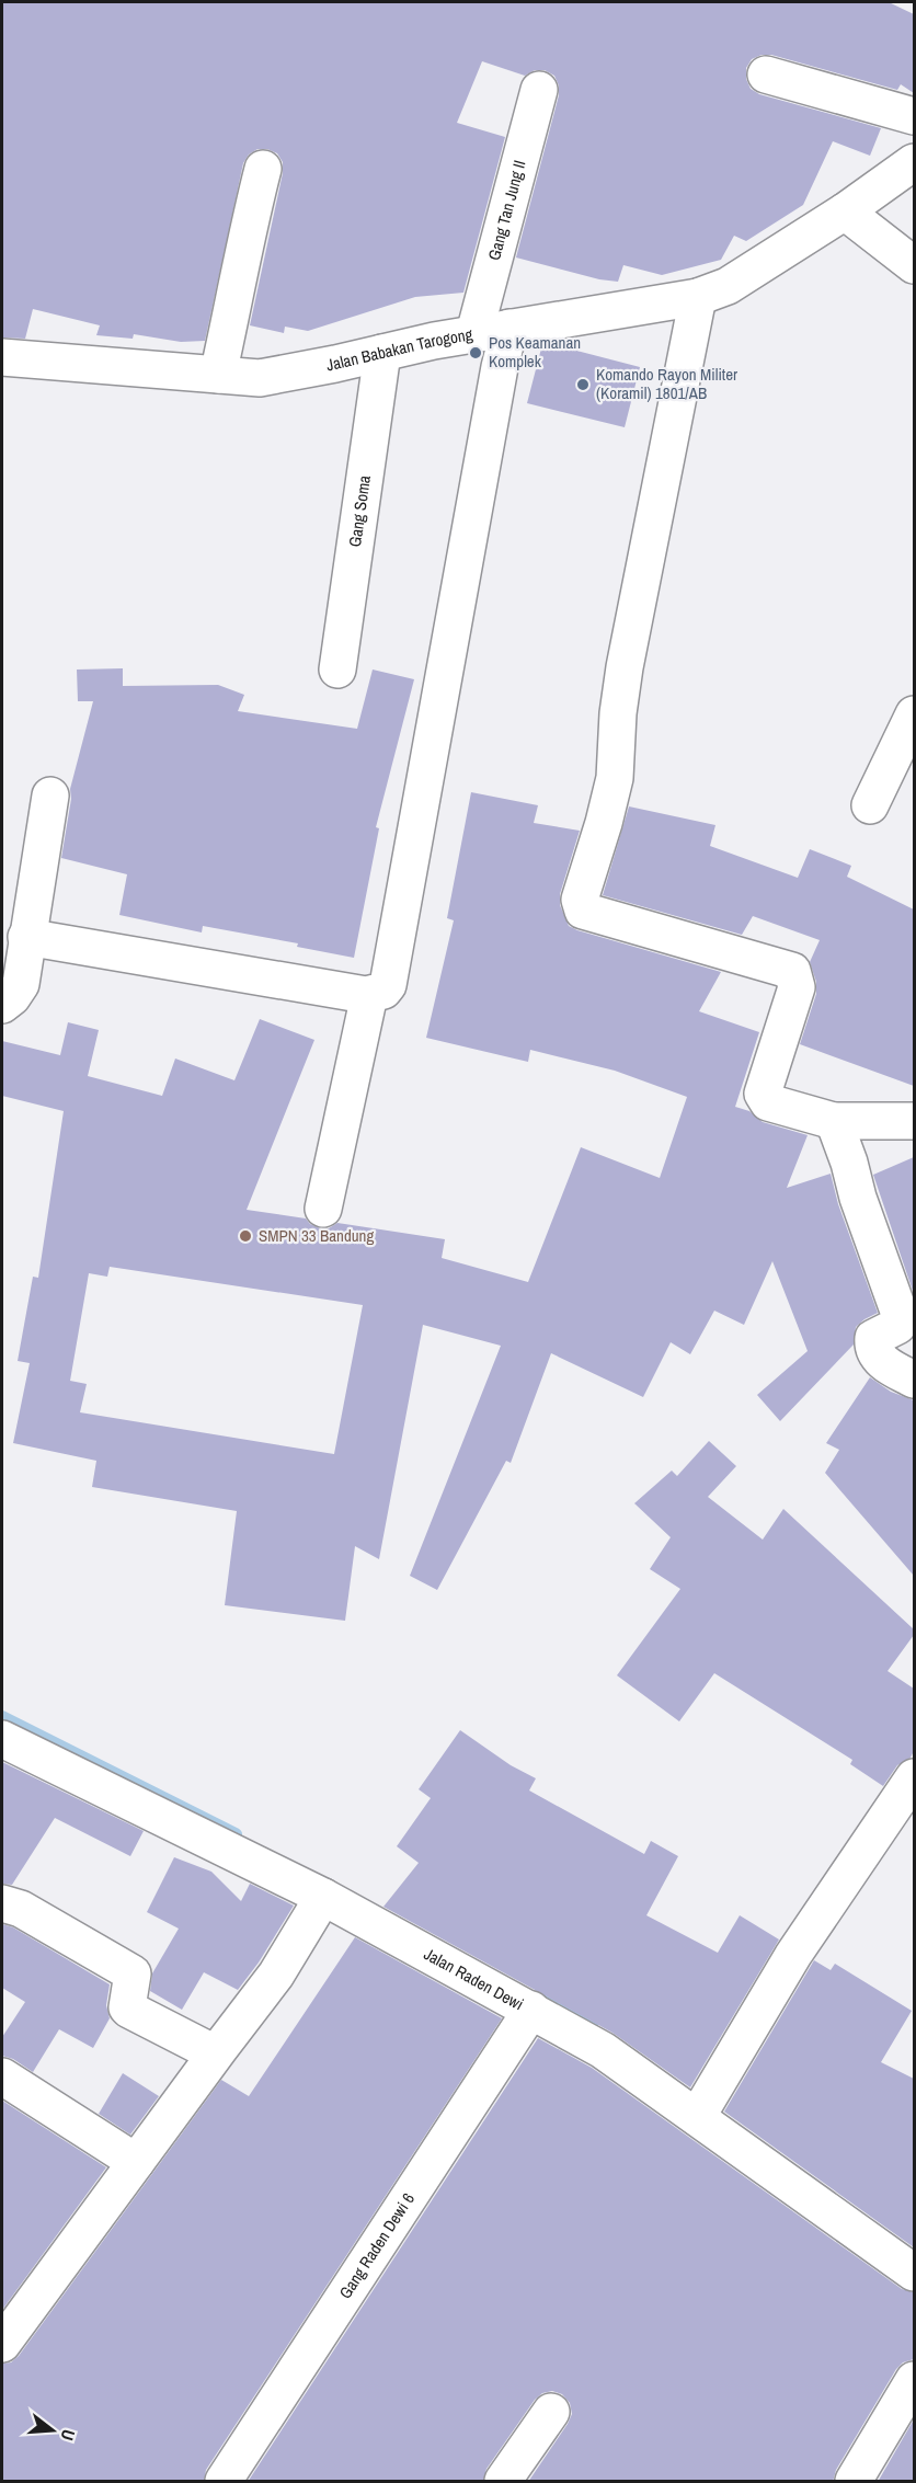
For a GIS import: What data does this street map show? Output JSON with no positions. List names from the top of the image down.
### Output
{
  "streets": {
    "street": [
      "Gang Tan Jung II",
      "Jalan Babakan Tarogong",
      "Gang Soma",
      "Jalan Raden Dewi",
      "Gang Raden Dewi 6"
    ]
  },
  "crossings": [
    ["Gang Tan Jung II", "Jalan Babakan Tarogong"],
    ["Jalan Babakan Tarogong", "Gang Soma"],
    ["Jalan Raden Dewi", "Gang Raden Dewi 6"]
  ],
  "places": ["Pos Keamanan Komplek", "Komando Rayon Militer (Koramil) 1801/AB", "SMPN 33 Bandung"],
  "north": "right"
}
